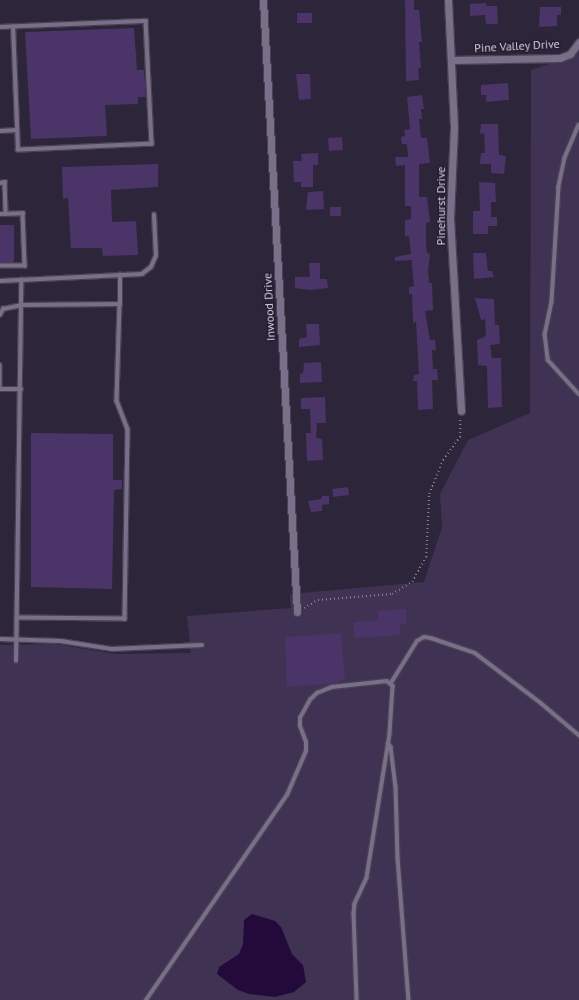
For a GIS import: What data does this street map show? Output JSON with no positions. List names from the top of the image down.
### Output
{
  "streets": {
    "street": ["Pine Valley Drive", "Pinehurst Drive", "Inwood Drive"]
  },
  "crossings": [
    ["Pine Valley Drive", "Pinehurst Drive"]
  ]
}
